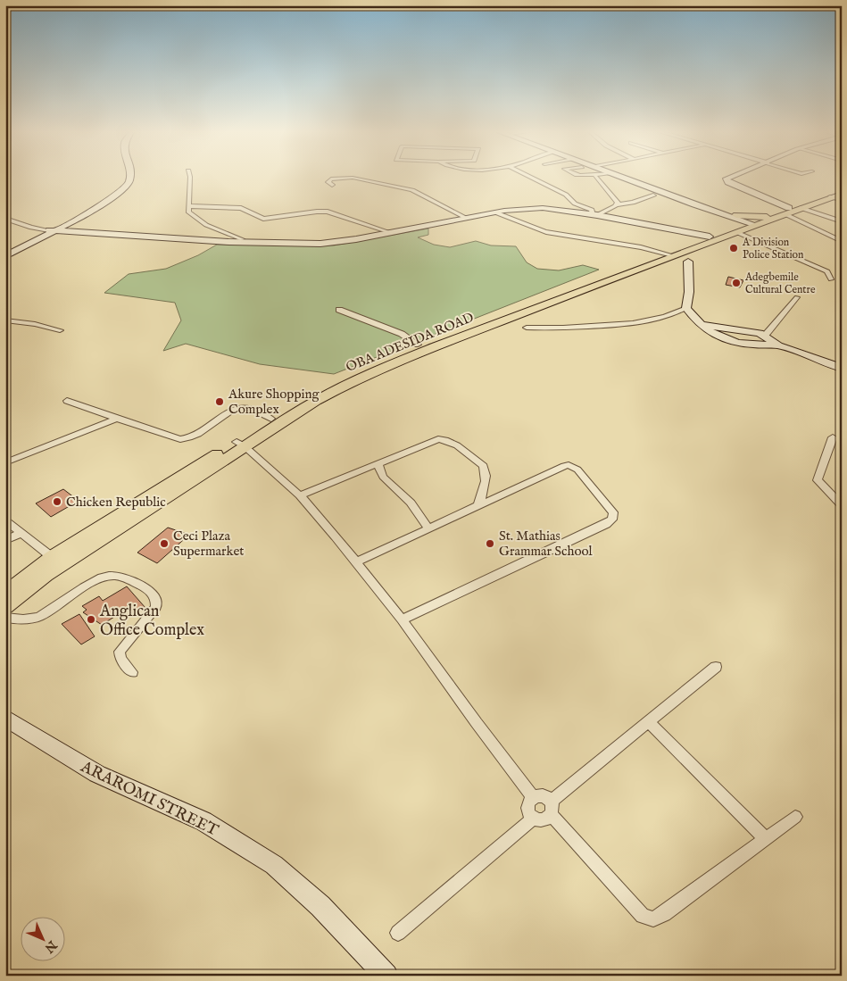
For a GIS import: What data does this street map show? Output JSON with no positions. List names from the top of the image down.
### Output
{
  "streets": {
    "main road": ["OBA ADESIDA ROAD"],
    "street": ["ARAROMI STREET"]
  },
  "places": [
    "A Division Police Station",
    "Adegbemile Cultural Centre",
    "Akure Shopping Complex",
    "Chicken Republic",
    "Ceci Plaza Supermarket",
    "St. Mathias Grammar School",
    "Anglican Office Complex"
  ],
  "north": "bottom right"
}
